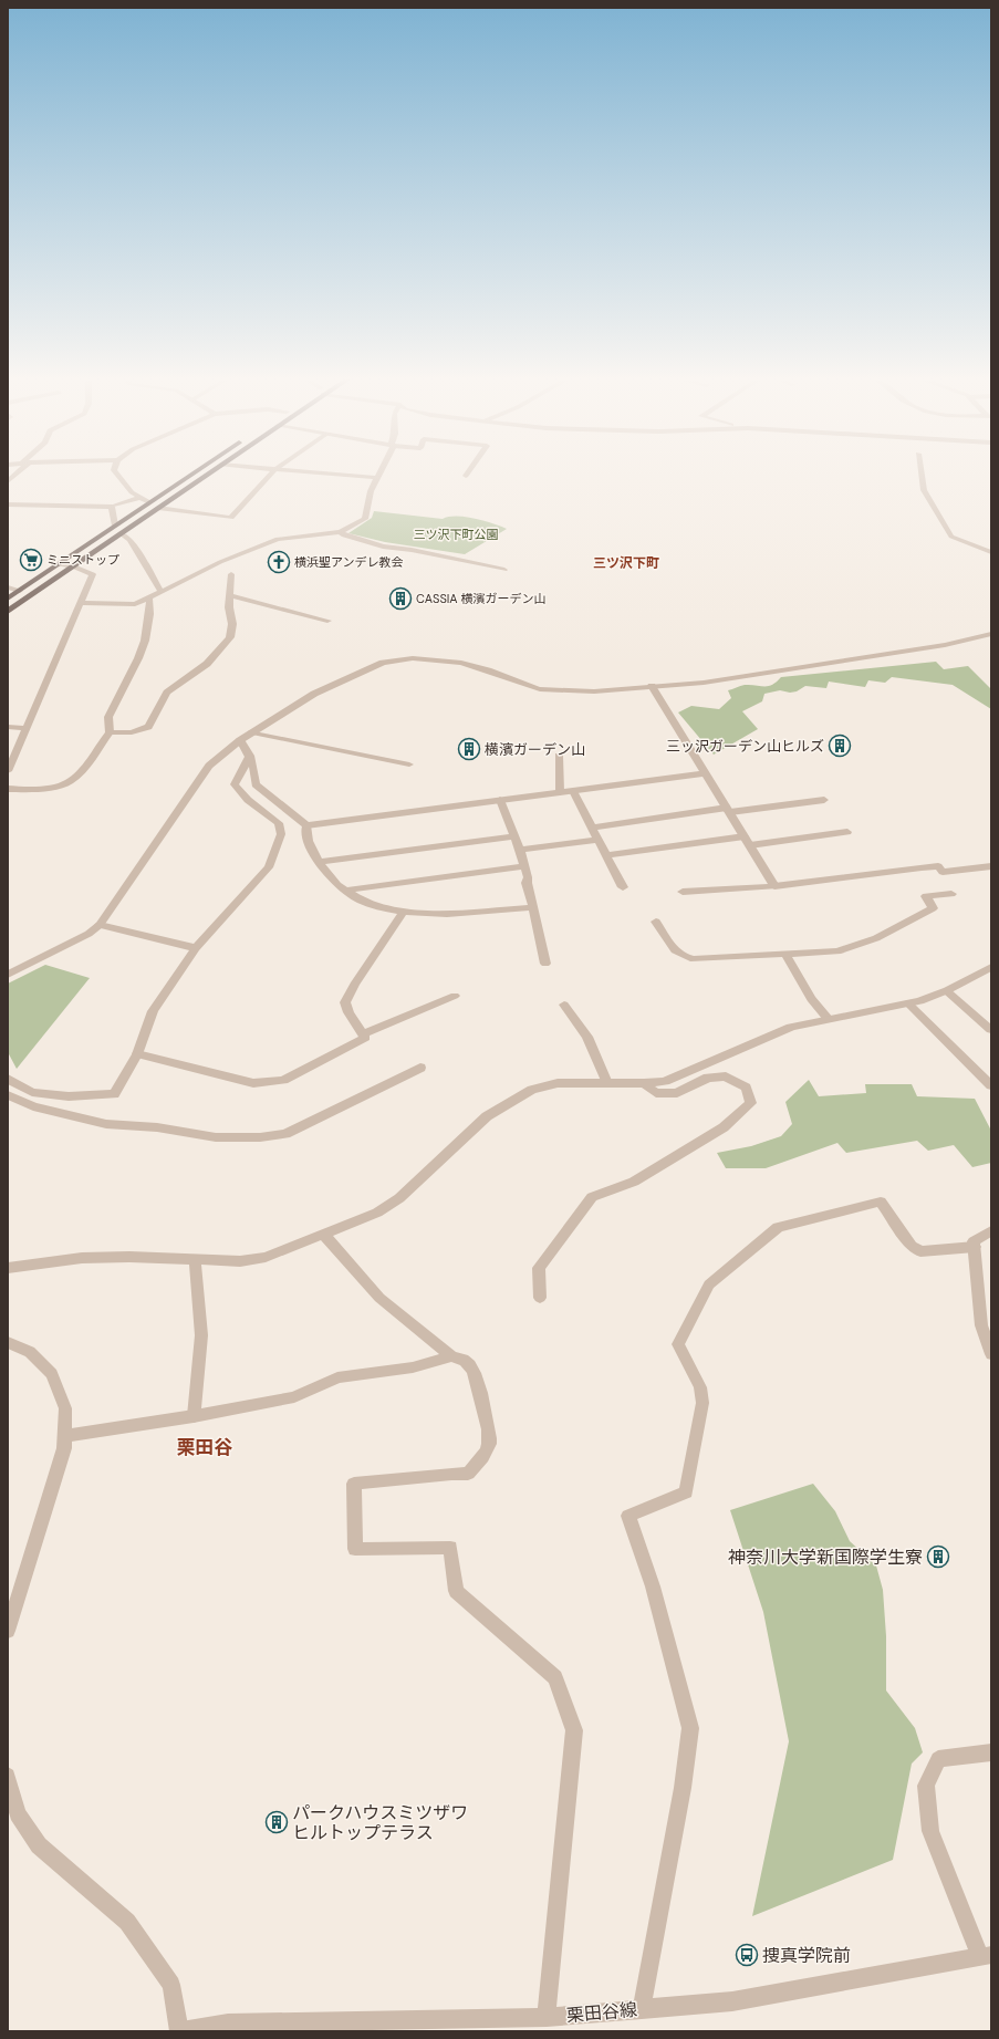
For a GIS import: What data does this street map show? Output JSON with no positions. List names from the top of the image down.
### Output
{
  "streets": {
    "street": ["栗田谷線"]
  },
  "districts": ["三ツ沢下町", "栗田谷"],
  "parks": ["三ツ沢下町公園"],
  "places": {
    "supermarket": ["ミニストップ"],
    "church": ["横浜聖アンデレ教会"],
    "building": [
      "CASSIA 横濱ガーデン山",
      "三ッ沢ガーデン山ヒルズ",
      "横濱ガーデン山",
      "神奈川大学新国際学生寮",
      "パークハウスミツザワ ヒルトップテラス"
    ],
    "bus stop": ["捜真学院前"]
  }
}
